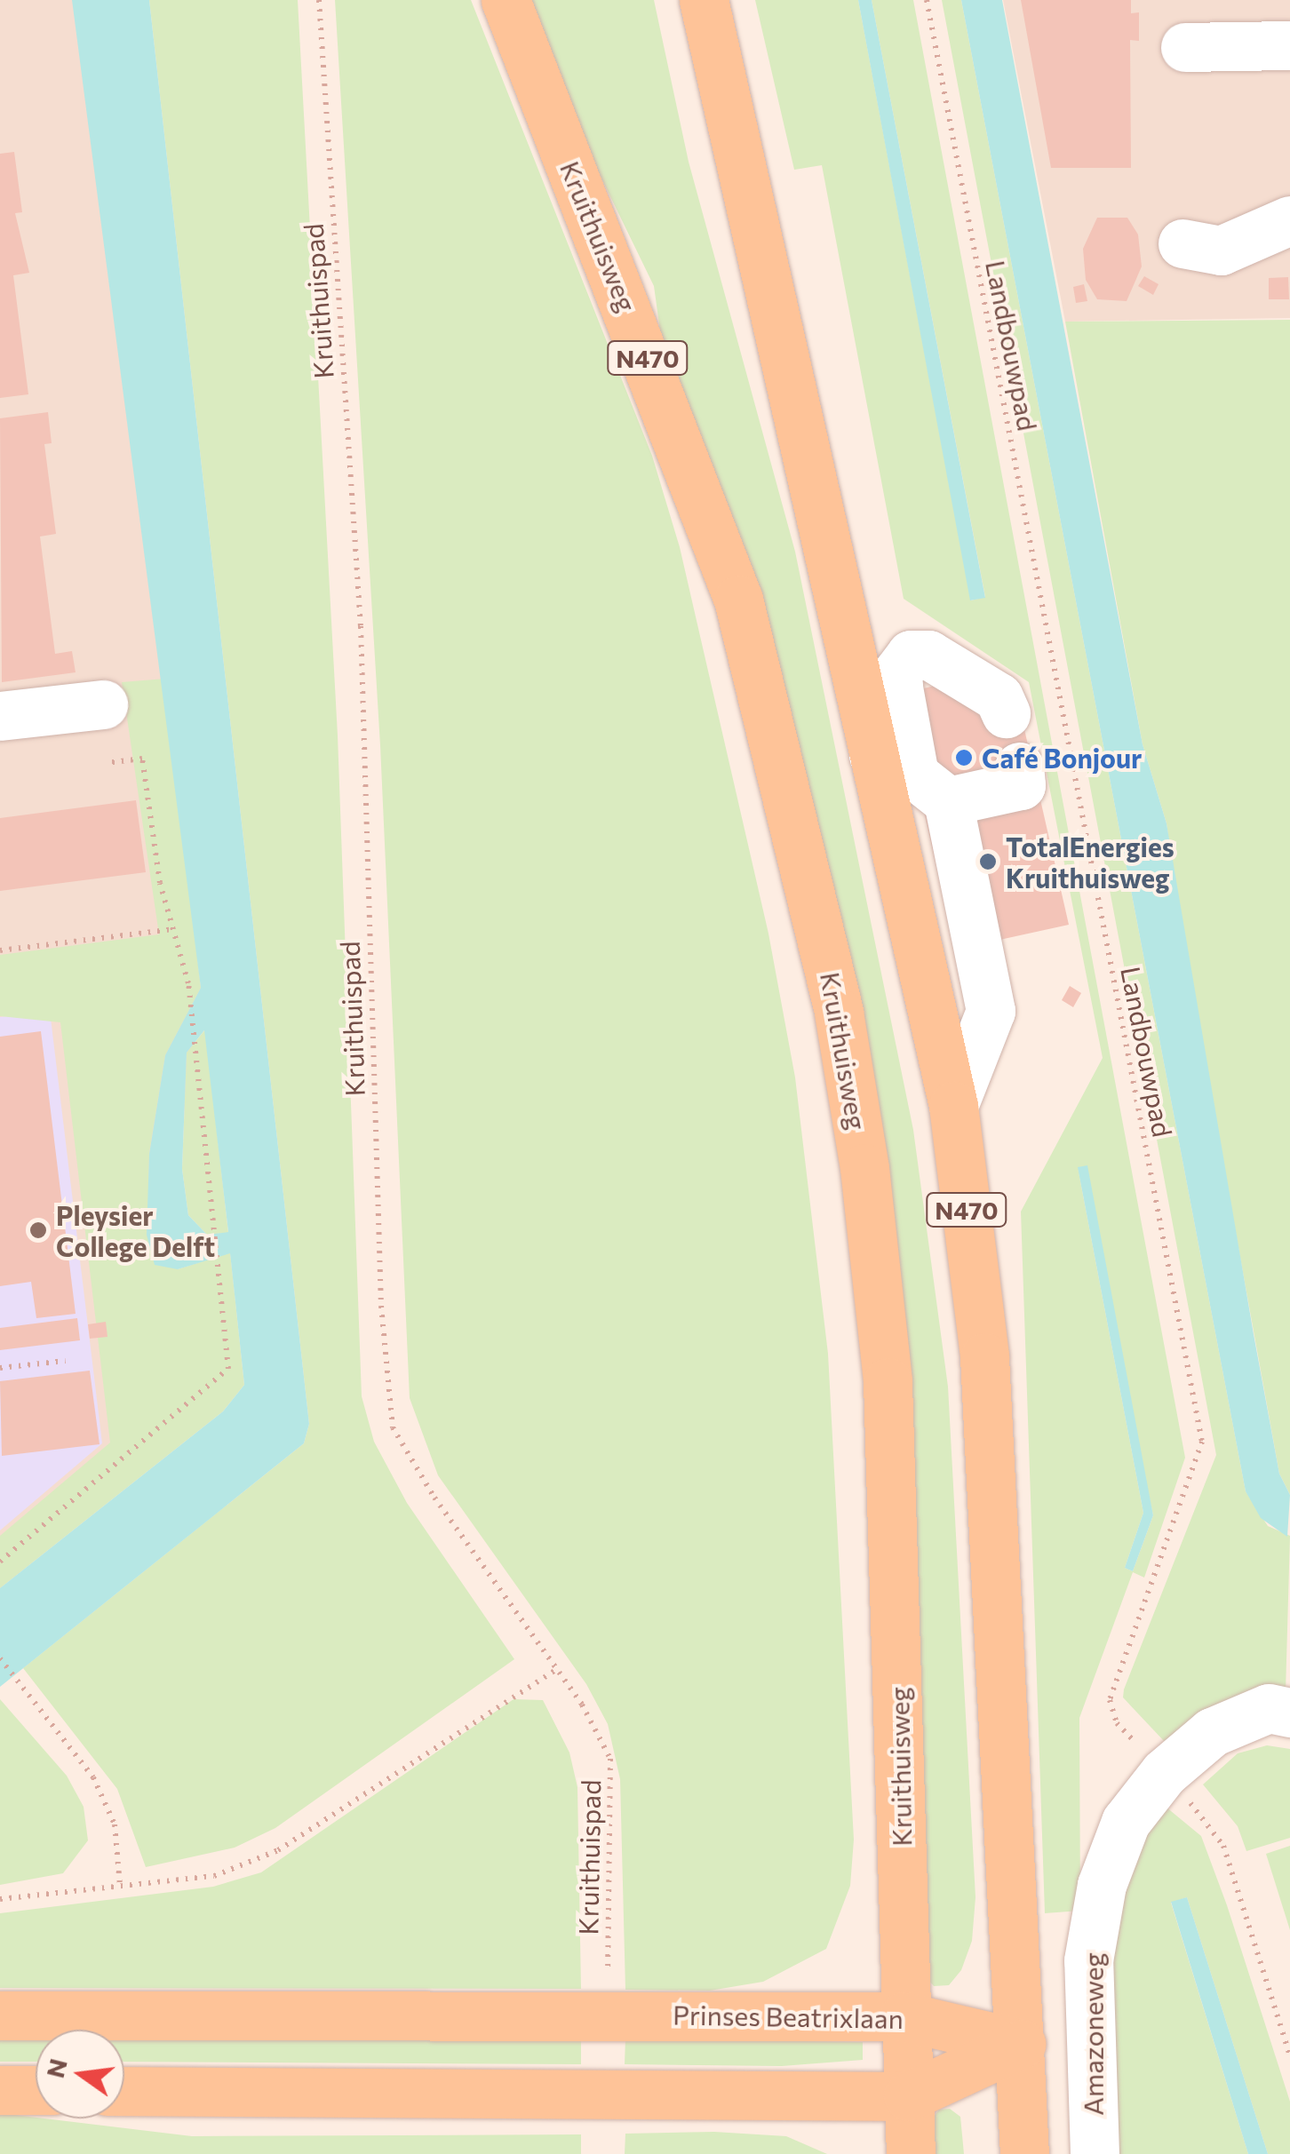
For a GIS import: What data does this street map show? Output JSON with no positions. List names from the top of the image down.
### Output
{
  "streets": {
    "main road": ["Kruithuisweg", "N470", "Prinses Beatrixlaan"],
    "street": ["Amazoneweg"],
    "path": ["Kruithuispad", "Landbouwpad"]
  },
  "crossings": [
    ["Kruithuisweg", "Prinses Beatrixlaan"],
    ["Landbouwpad", "Amazoneweg"],
    ["N470", "Prinses Beatrixlaan"]
  ],
  "places": ["Café Bonjour", "TotalEnergies Kruithuisweg", "Pleysier College Delft"],
  "north": "left"
}
